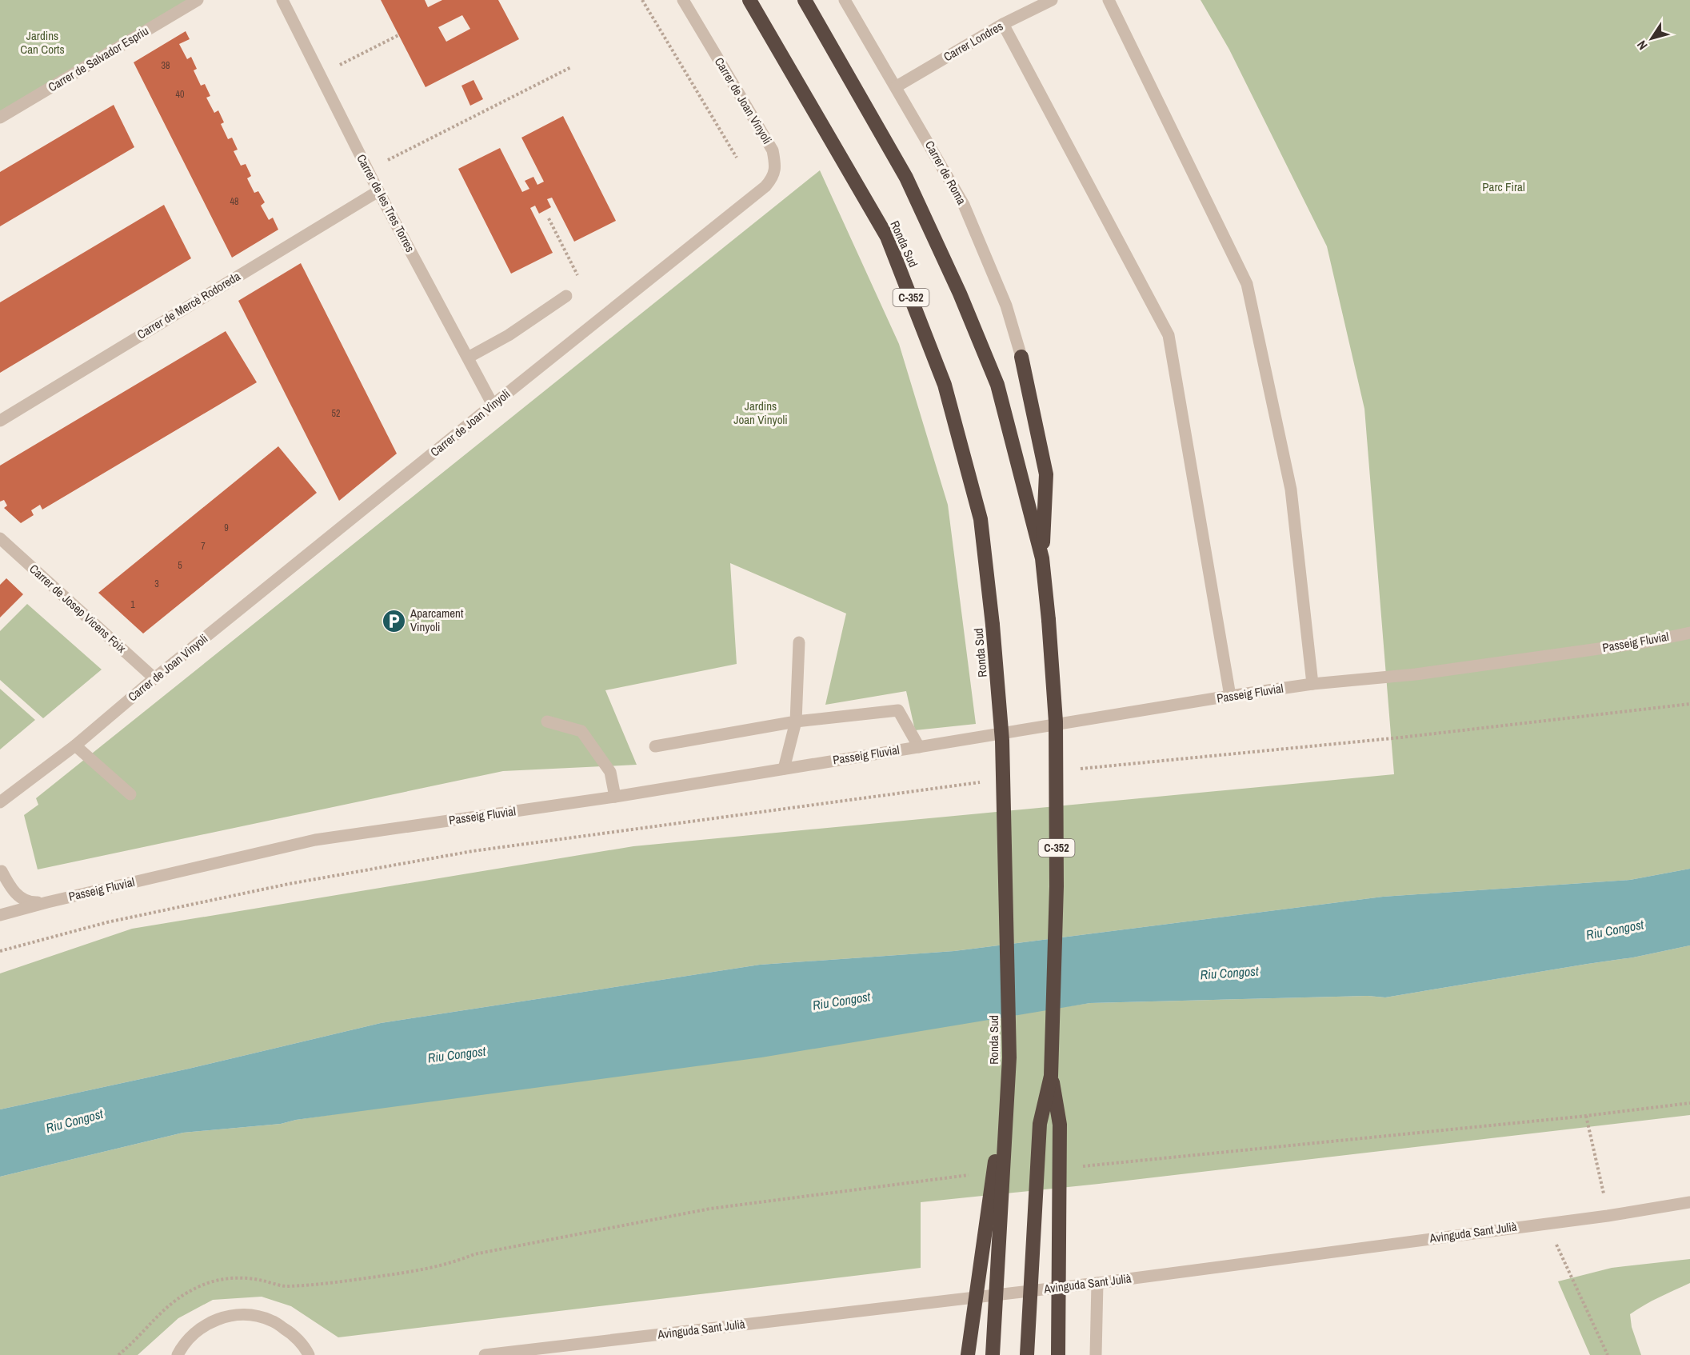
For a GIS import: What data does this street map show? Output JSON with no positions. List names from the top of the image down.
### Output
{
  "streets": {
    "highway": ["Ronda Sud", "C-352"],
    "street": [
      "Carrer Londres",
      "Carrer de Salvador Espriu",
      "Carrer de Joan Vinyoli",
      "Carrer de Roma",
      "Carrer de les Tres Torres",
      "Carrer de Mercè Rodoreda",
      "Carrer de Josep Vicens Foix",
      "Passeig Fluvial",
      "Avinguda Sant Julià"
    ]
  },
  "crossings": [
    ["Carrer Londres", "Carrer de Roma"],
    ["Carrer de Joan Vinyoli", "Carrer de les Tres Torres"],
    ["Carrer de Joan Vinyoli", "Carrer de Josep Vicens Foix"],
    ["Carrer de les Tres Torres", "Carrer de Mercè Rodoreda"]
  ],
  "water": ["Riu Congost"],
  "parks": ["Jardins Can Corts", "Parc Firal", "Jardins Joan Vinyoli"],
  "places": {
    "parking": ["Aparcament Vinyoli"]
  },
  "house_numbers": [
    "38",
    "40",
    "48",
    "52",
    "9",
    "7",
    "5",
    "3",
    "1"
  ],
  "north": "bottom left"
}
